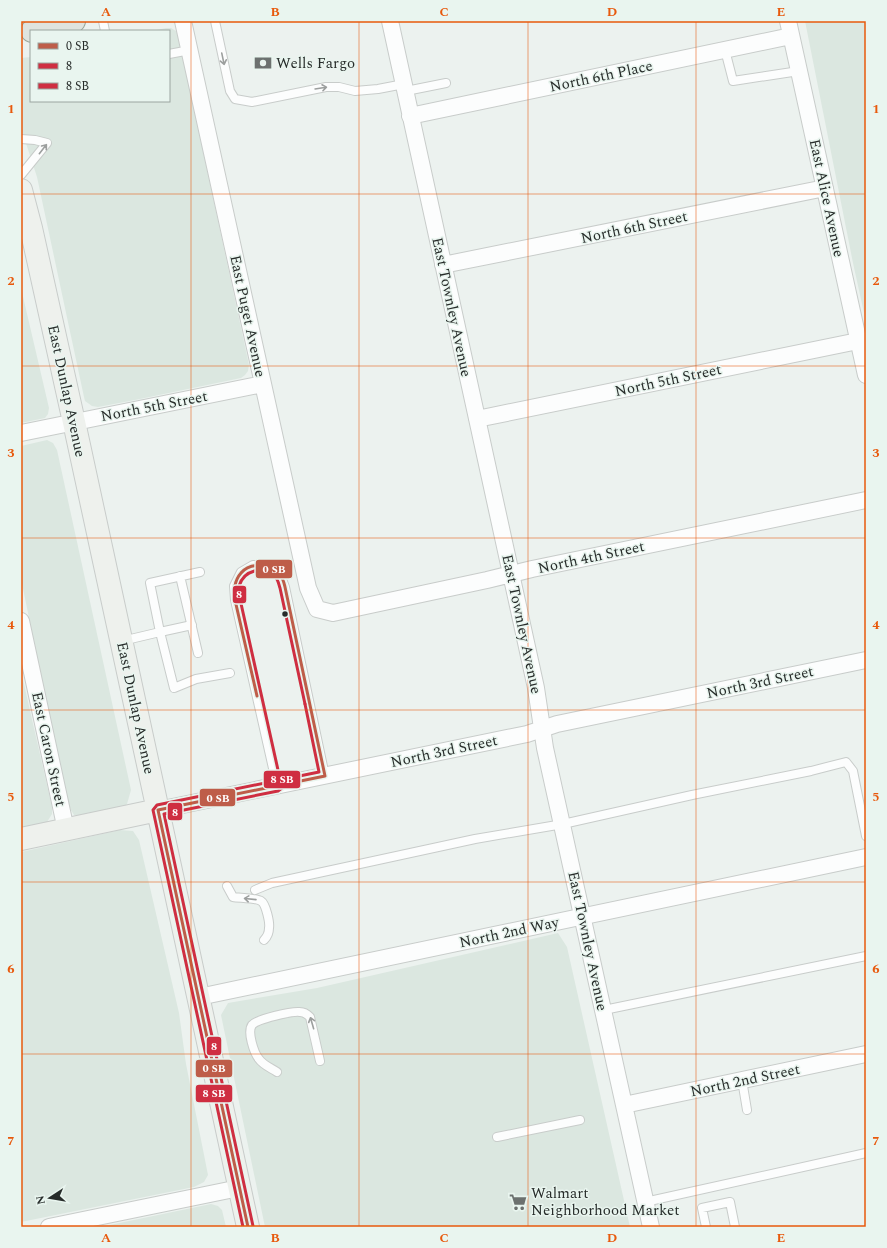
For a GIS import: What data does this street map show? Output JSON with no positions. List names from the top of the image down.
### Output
{
  "streets": {
    "main road": ["East Dunlap Avenue", "North 3rd Street"],
    "street": [
      "North 6th Place",
      "East Alice Avenue",
      "North 6th Street",
      "East Townley Avenue",
      "East Puget Avenue",
      "North 5th Street",
      "North 4th Street",
      "East Caron Street",
      "North 2nd Way",
      "North 2nd Street"
    ]
  },
  "crossings": [
    ["North 6th Place", "East Alice Avenue"],
    ["North 6th Place", "East Townley Avenue"],
    ["East Alice Avenue", "North 6th Street"],
    ["East Alice Avenue", "North 5th Street"],
    ["North 6th Street", "East Townley Avenue"],
    ["East Townley Avenue", "North 5th Street"],
    ["East Townley Avenue", "North 4th Street"],
    ["East Townley Avenue", "North 3rd Street"],
    ["East Townley Avenue", "North 2nd Way"],
    ["East Townley Avenue", "North 2nd Street"],
    ["East Puget Avenue", "North 5th Street"],
    ["East Puget Avenue", "North 4th Street"],
    ["North 5th Street", "East Dunlap Avenue"],
    ["East Dunlap Avenue", "North 3rd Street"],
    ["East Dunlap Avenue", "North 2nd Way"],
    ["North 3rd Street", "East Caron Street"]
  ],
  "places": {
    "bank": ["Wells Fargo"],
    "supermarket": ["Walmart Neighborhood Market"]
  },
  "lines": ["transit line 8"],
  "legend": ["0 SB", "8", "8 SB"],
  "north": "left",
  "grid": {
    "columns": [
      "A",
      "B",
      "C",
      "D",
      "E"
    ],
    "rows": [
      "1",
      "2",
      "3",
      "4",
      "5",
      "6",
      "7"
    ]
  }
}
